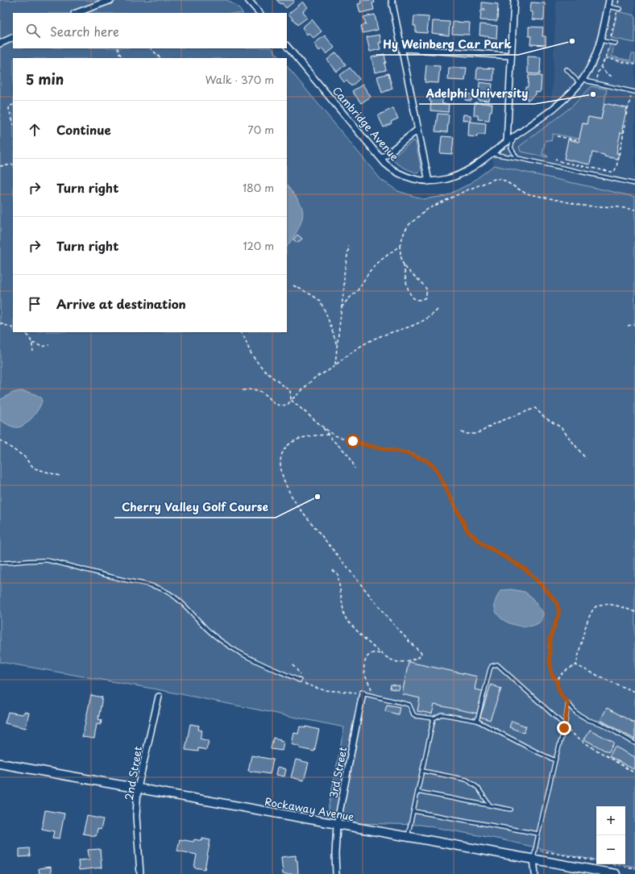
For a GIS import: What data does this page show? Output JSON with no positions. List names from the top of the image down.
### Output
{
  "streets": {
    "main road": ["Rockaway Avenue"],
    "street": ["Cambridge Avenue", "3rd Street", "2nd Street"]
  },
  "crossings": [
    ["3rd Street", "Rockaway Avenue"],
    ["2nd Street", "Rockaway Avenue"]
  ],
  "places": ["Hy Weinberg Car Park", "Adelphi University", "Cherry Valley Golf Course"],
  "page": {
    "search": "Search here",
    "heading": ["5 min", "Walk · 370 m"],
    "list": [
      ["Continue", "70 m"],
      ["Turn right", "180 m"],
      ["Turn right", "120 m"],
      "Arrive at destination"
    ],
    "map_buttons": ["+", "−"]
  }
}
